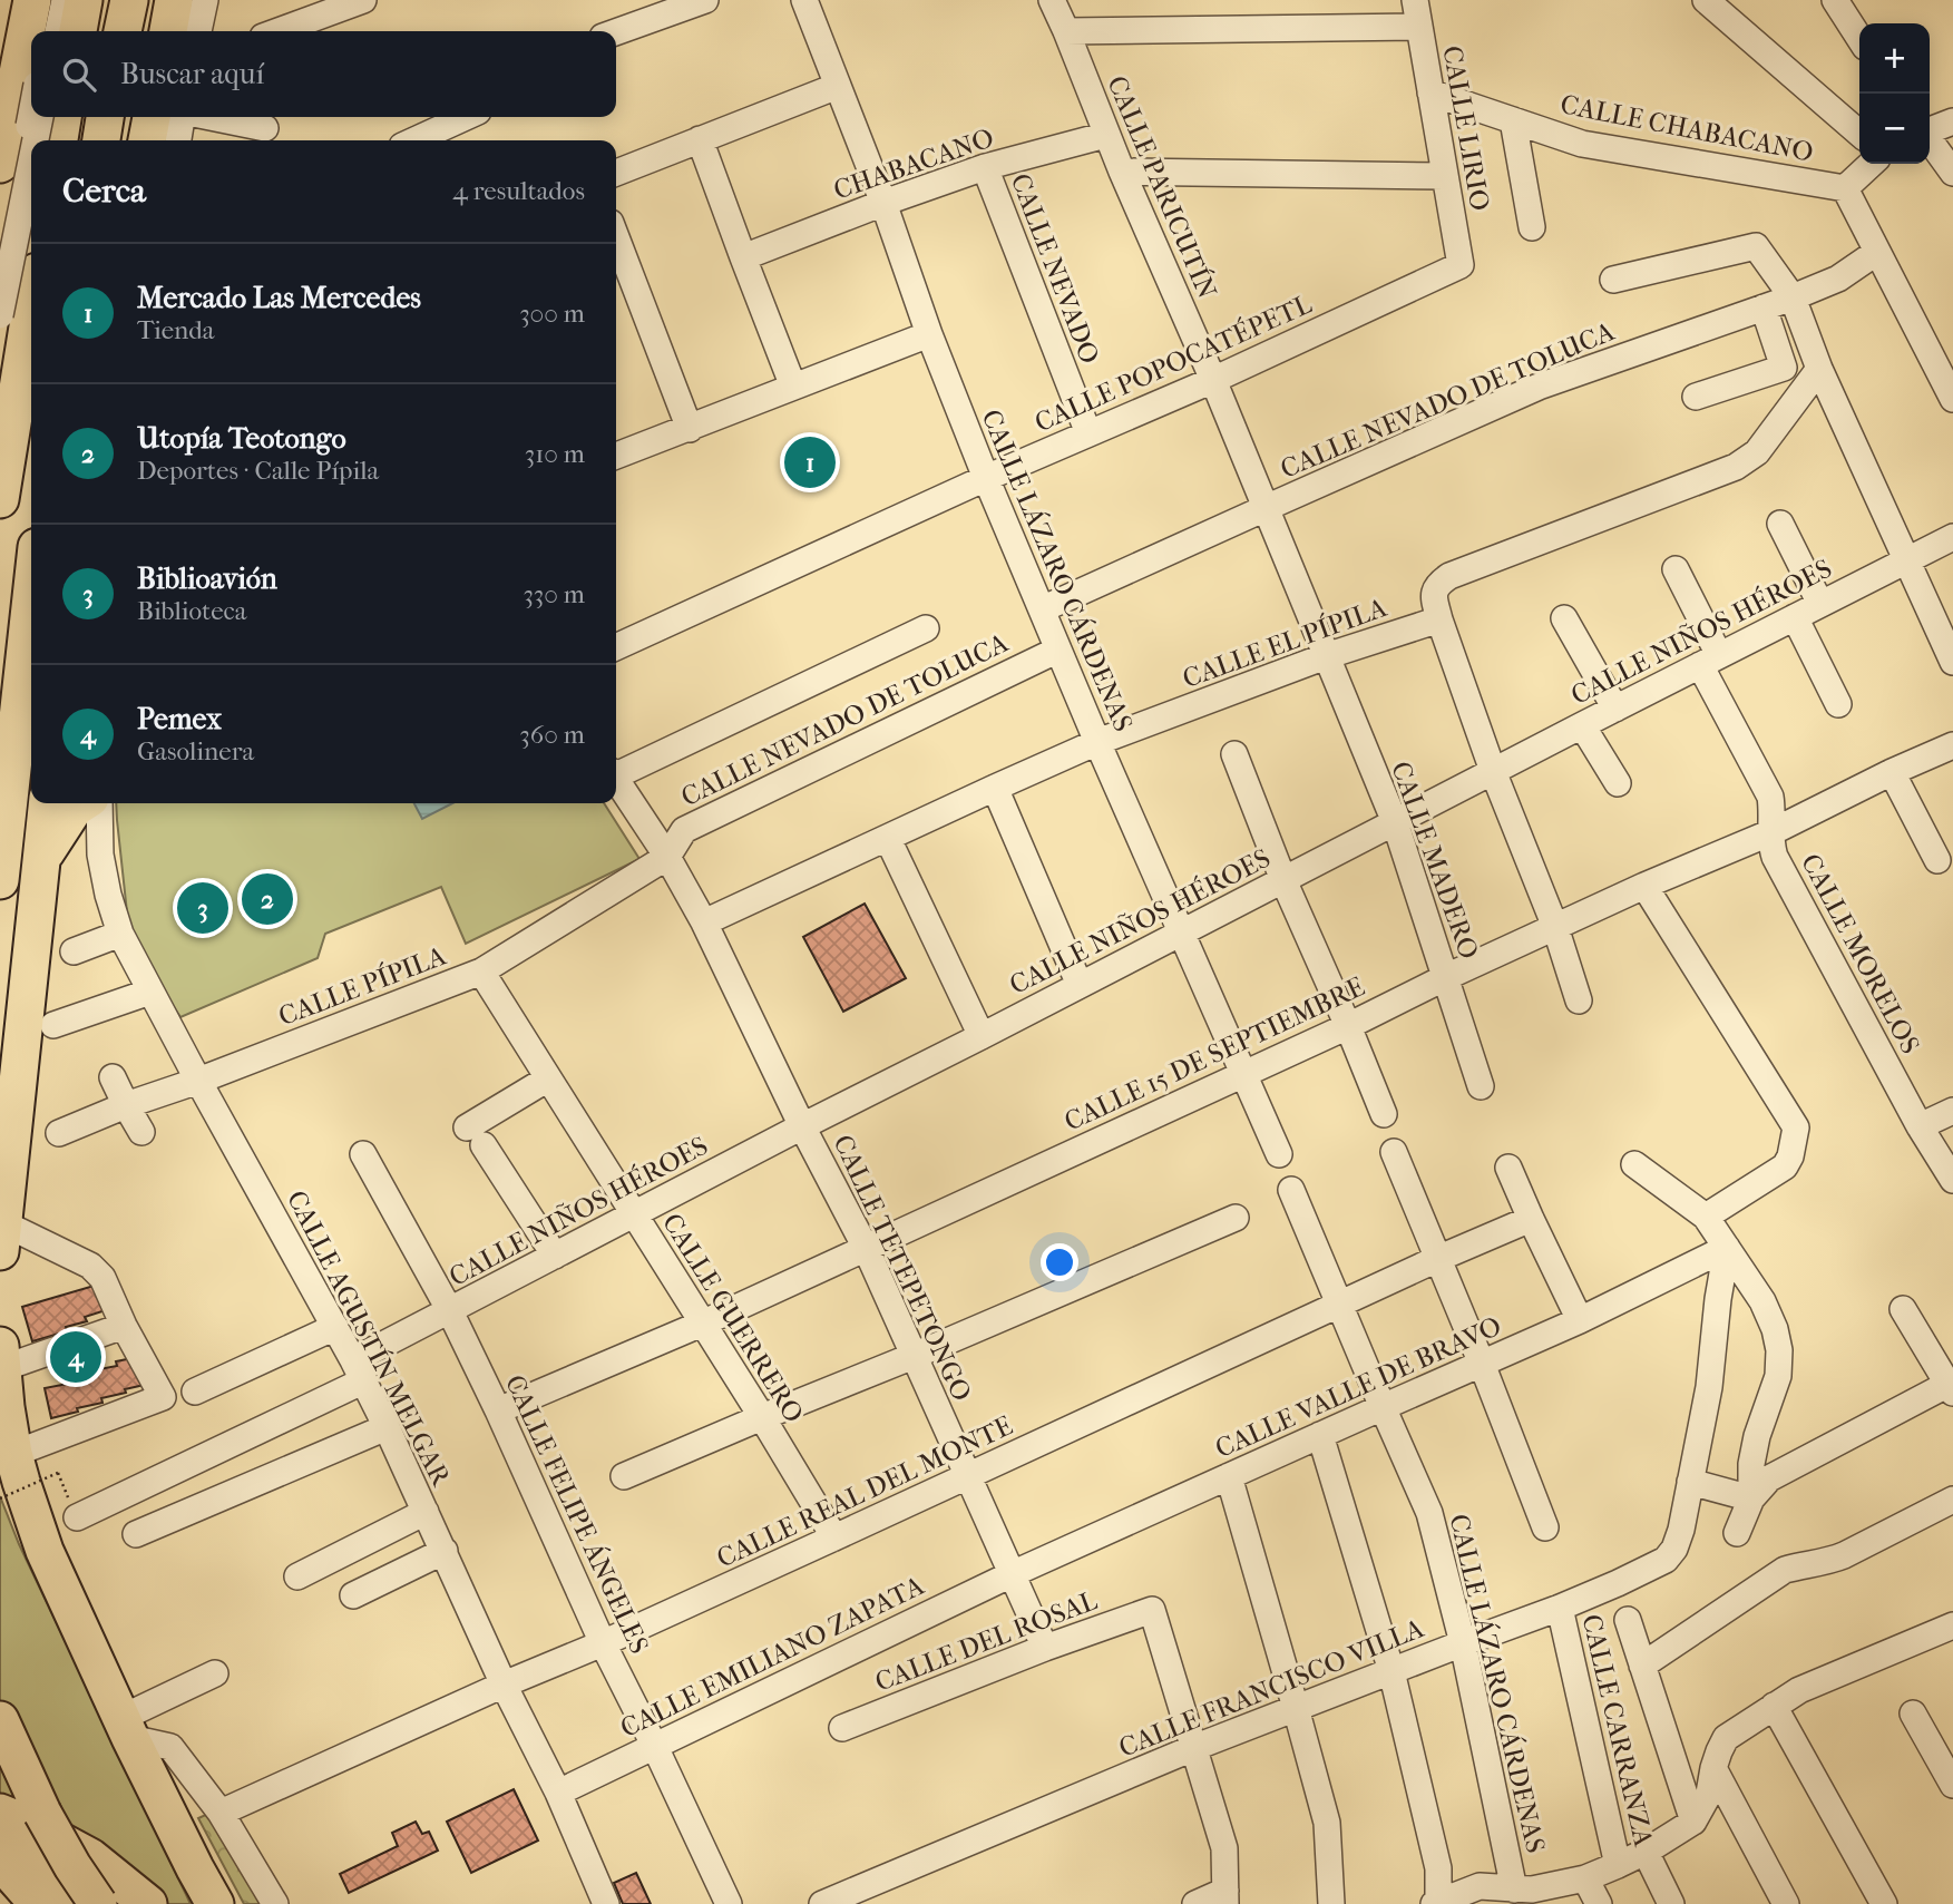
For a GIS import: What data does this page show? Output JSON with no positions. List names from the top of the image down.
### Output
{
  "streets": {
    "street": [
      "CALLE LIRIO",
      "CALLE CHABACANO",
      "CHABACANO",
      "CALLE PARICUTÍN",
      "CALLE NEVADO",
      "CALLE POPOCATÉPETL",
      "CALLE NEVADO DE TOLUCA",
      "CALLE LÁZARO CÁRDENAS",
      "CALLE NIÑOS HÉROES",
      "CALLE EL PÍPILA",
      "CALLE MADERO",
      "CALLE MORELOS",
      "CALLE PÍPILA",
      "CALLE 15 DE SEPTIEMBRE",
      "CALLE TETEPETONGO",
      "CALLE GUERRERO",
      "CALLE AGUSTÍN MELGAR",
      "CALLE VALLE DE BRAVO",
      "CALLE REAL DEL MONTE",
      "CALLE FELIPE ÁNGELES",
      "CALLE DEL ROSAL",
      "CALLE EMILIANO ZAPATA",
      "CALLE FRANCISCO VILLA",
      "CALLE CARRANZA"
    ]
  },
  "crossings": [
    ["CALLE LIRIO", "CALLE CHABACANO"],
    ["CALLE LIRIO", "CALLE POPOCATÉPETL"],
    ["CHABACANO", "CALLE PARICUTÍN"],
    ["CHABACANO", "CALLE NEVADO"],
    ["CHABACANO", "CALLE LÁZARO CÁRDENAS"],
    ["CALLE PARICUTÍN", "CALLE POPOCATÉPETL"],
    ["CALLE PARICUTÍN", "CALLE NEVADO DE TOLUCA"],
    ["CALLE PARICUTÍN", "CALLE EL PÍPILA"],
    ["CALLE PARICUTÍN", "CALLE MADERO"],
    ["CALLE NEVADO", "CALLE POPOCATÉPETL"],
    ["CALLE POPOCATÉPETL", "CALLE LÁZARO CÁRDENAS"],
    ["CALLE NEVADO DE TOLUCA", "CALLE LÁZARO CÁRDENAS"],
    ["CALLE NEVADO DE TOLUCA", "CALLE PÍPILA"],
    ["CALLE NEVADO DE TOLUCA", "CALLE TETEPETONGO"],
    ["CALLE LÁZARO CÁRDENAS", "CALLE NIÑOS HÉROES"],
    ["CALLE LÁZARO CÁRDENAS", "CALLE EL PÍPILA"],
    ["CALLE LÁZARO CÁRDENAS", "CALLE 15 DE SEPTIEMBRE"],
    ["CALLE LÁZARO CÁRDENAS", "CALLE VALLE DE BRAVO"],
    ["CALLE LÁZARO CÁRDENAS", "CALLE REAL DEL MONTE"],
    ["CALLE LÁZARO CÁRDENAS", "CALLE FRANCISCO VILLA"],
    ["CALLE NIÑOS HÉROES", "CALLE MADERO"],
    ["CALLE NIÑOS HÉROES", "CALLE MORELOS"],
    ["CALLE NIÑOS HÉROES", "CALLE TETEPETONGO"],
    ["CALLE NIÑOS HÉROES", "CALLE GUERRERO"],
    ["CALLE NIÑOS HÉROES", "CALLE AGUSTÍN MELGAR"],
    ["CALLE NIÑOS HÉROES", "CALLE FELIPE ÁNGELES"],
    ["CALLE EL PÍPILA", "CALLE MADERO"],
    ["CALLE EL PÍPILA", "CALLE TETEPETONGO"],
    ["CALLE MADERO", "CALLE 15 DE SEPTIEMBRE"],
    ["CALLE MORELOS", "CALLE 15 DE SEPTIEMBRE"],
    ["CALLE PÍPILA", "CALLE TETEPETONGO"],
    ["CALLE PÍPILA", "CALLE GUERRERO"],
    ["CALLE PÍPILA", "CALLE AGUSTÍN MELGAR"],
    ["CALLE 15 DE SEPTIEMBRE", "CALLE TETEPETONGO"],
    ["CALLE 15 DE SEPTIEMBRE", "CALLE GUERRERO"],
    ["CALLE 15 DE SEPTIEMBRE", "CALLE FELIPE ÁNGELES"],
    ["CALLE TETEPETONGO", "CALLE VALLE DE BRAVO"],
    ["CALLE TETEPETONGO", "CALLE REAL DEL MONTE"],
    ["CALLE TETEPETONGO", "CALLE DEL ROSAL"],
    ["CALLE TETEPETONGO", "CALLE EMILIANO ZAPATA"],
    ["CALLE GUERRERO", "CALLE REAL DEL MONTE"],
    ["CALLE AGUSTÍN MELGAR", "CALLE REAL DEL MONTE"],
    ["CALLE AGUSTÍN MELGAR", "CALLE EMILIANO ZAPATA"],
    ["CALLE VALLE DE BRAVO", "CALLE EMILIANO ZAPATA"],
    ["CALLE VALLE DE BRAVO", "CALLE FRANCISCO VILLA"],
    ["CALLE REAL DEL MONTE", "CALLE FELIPE ÁNGELES"],
    ["CALLE FELIPE ÁNGELES", "CALLE EMILIANO ZAPATA"],
    ["CALLE DEL ROSAL", "CALLE FRANCISCO VILLA"],
    ["CALLE FRANCISCO VILLA", "CALLE CARRANZA"]
  ],
  "page": {
    "map_buttons": ["+", "−"],
    "search": "Buscar aquí",
    "heading": ["Cerca", "4 resultados"],
    "list": [
      {
        "mark": "1",
        "name": "Mercado Las Mercedes",
        "note": "Tienda",
        "value": "300 m"
      },
      {
        "mark": "2",
        "name": "Utopía Teotongo",
        "note": "Deportes · Calle Pípila",
        "value": "310 m"
      },
      {
        "mark": "3",
        "name": "Biblioavión",
        "note": "Biblioteca",
        "value": "330 m"
      },
      {
        "mark": "4",
        "name": "Pemex",
        "note": "Gasolinera",
        "value": "360 m"
      }
    ],
    "pins": [
      "1",
      "2",
      "3",
      "4"
    ]
  }
}
